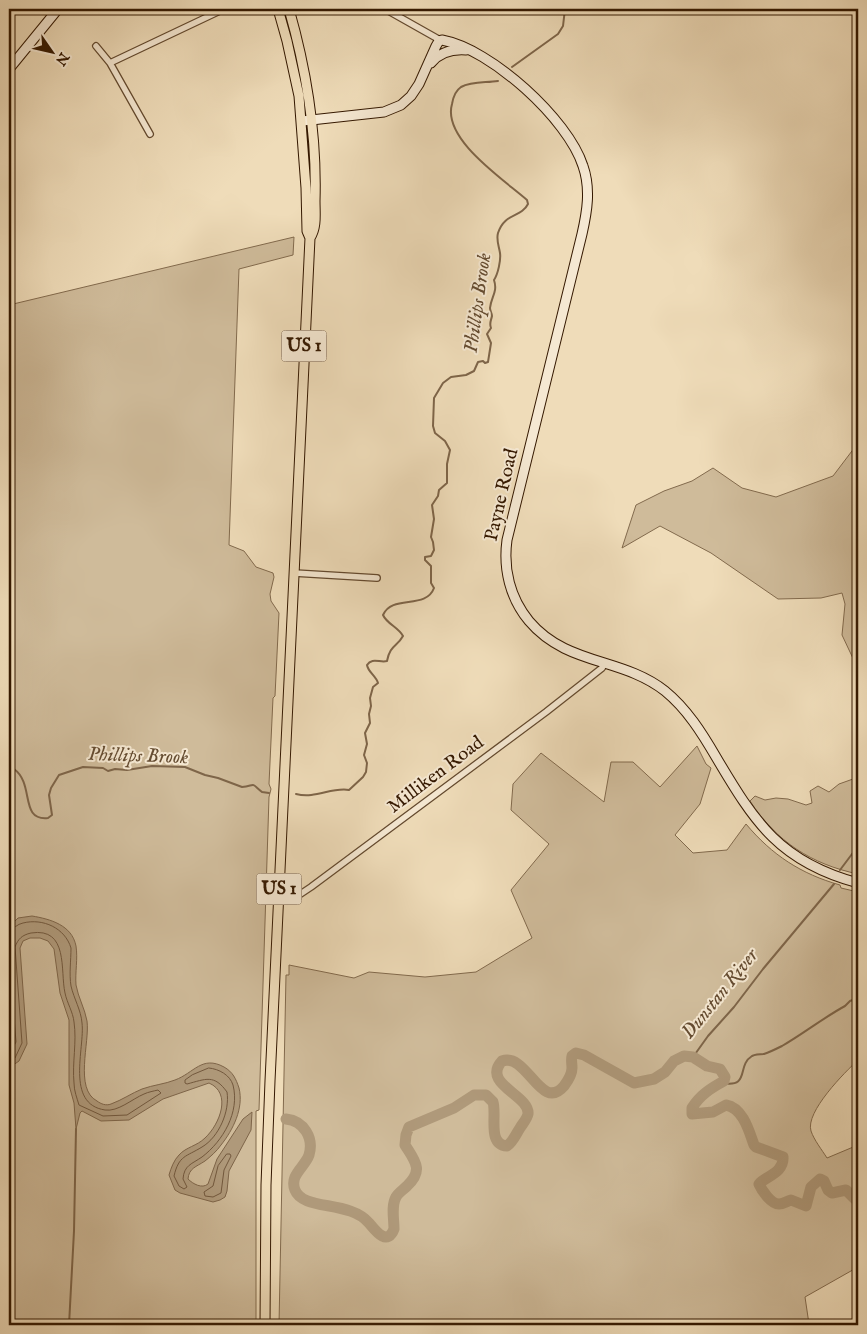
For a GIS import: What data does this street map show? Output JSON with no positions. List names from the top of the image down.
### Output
{
  "streets": {
    "main road": ["US 1", "Payne Road"],
    "street": ["Milliken Road"]
  },
  "crossings": [
    ["US 1", "Milliken Road"],
    ["Payne Road", "Milliken Road"]
  ],
  "water": ["Phillips Brook", "Dunstan River"],
  "north": "bottom right"
}
